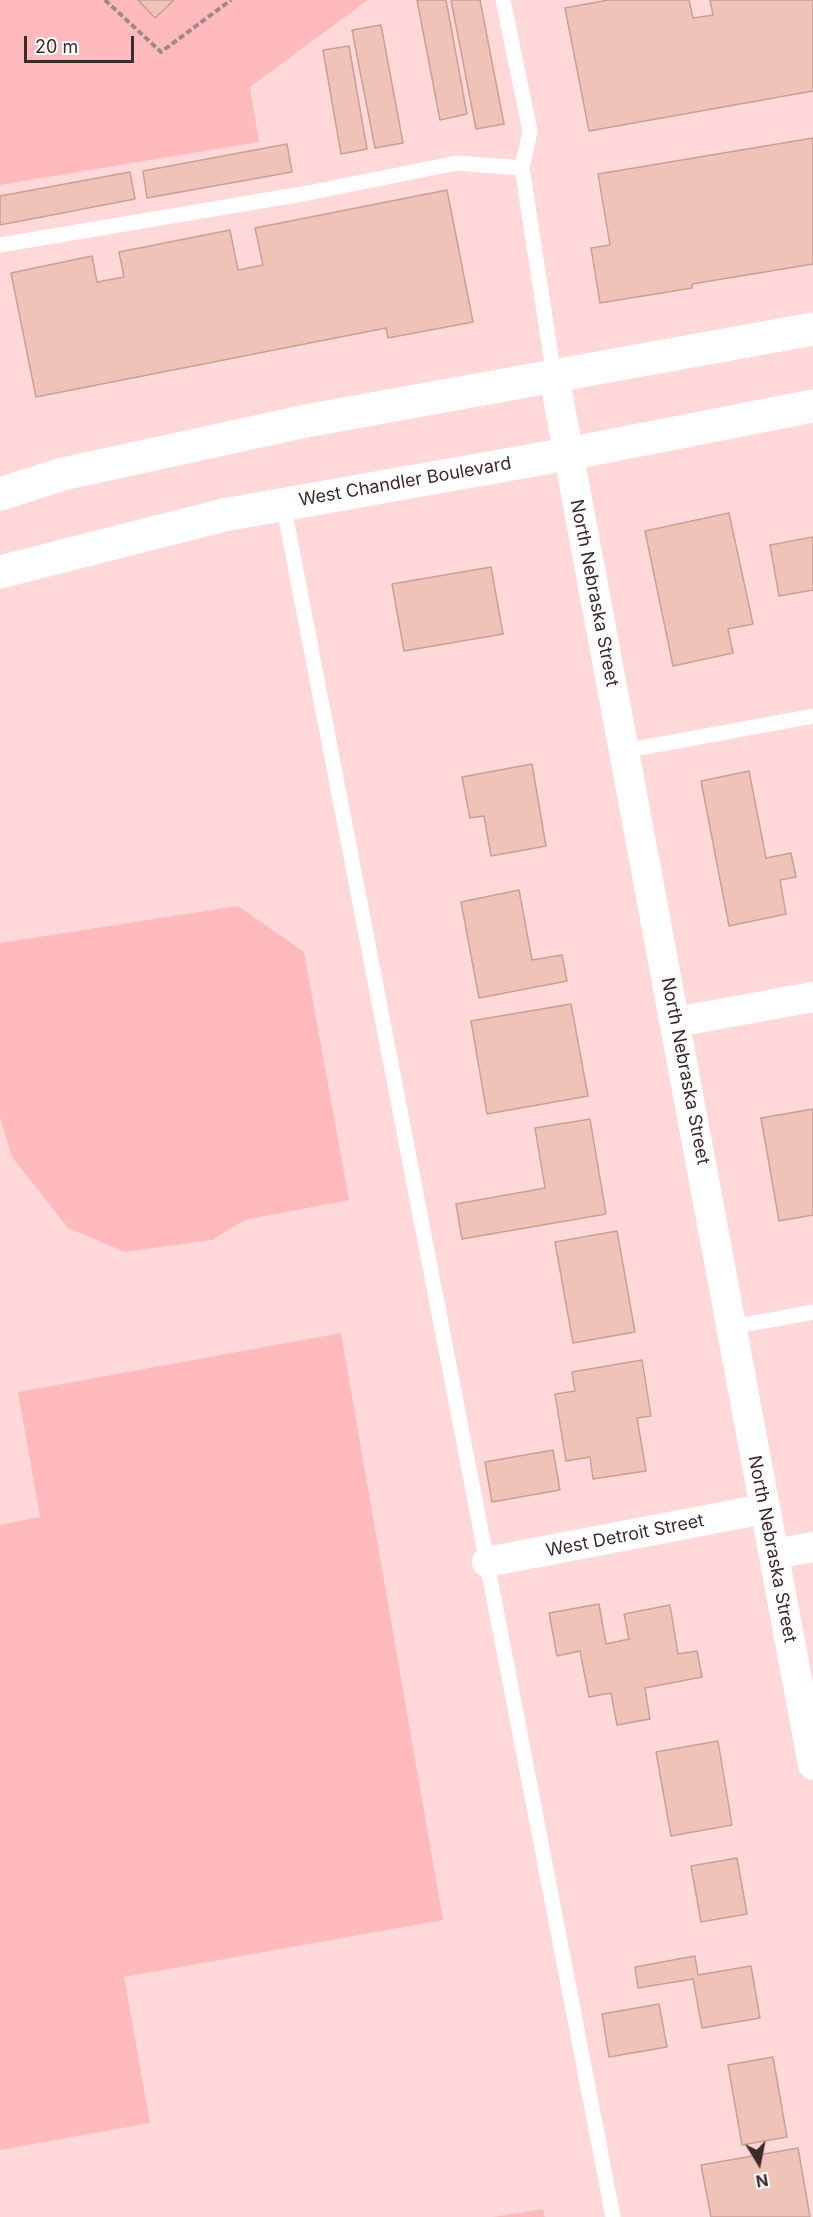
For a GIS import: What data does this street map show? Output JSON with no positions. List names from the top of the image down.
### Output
{
  "streets": {
    "main road": ["West Chandler Boulevard"],
    "street": ["North Nebraska Street", "West Detroit Street"]
  },
  "crossings": [
    ["West Chandler Boulevard", "North Nebraska Street"],
    ["North Nebraska Street", "West Detroit Street"]
  ],
  "scale_bar": "20 m",
  "north": "bottom"
}
